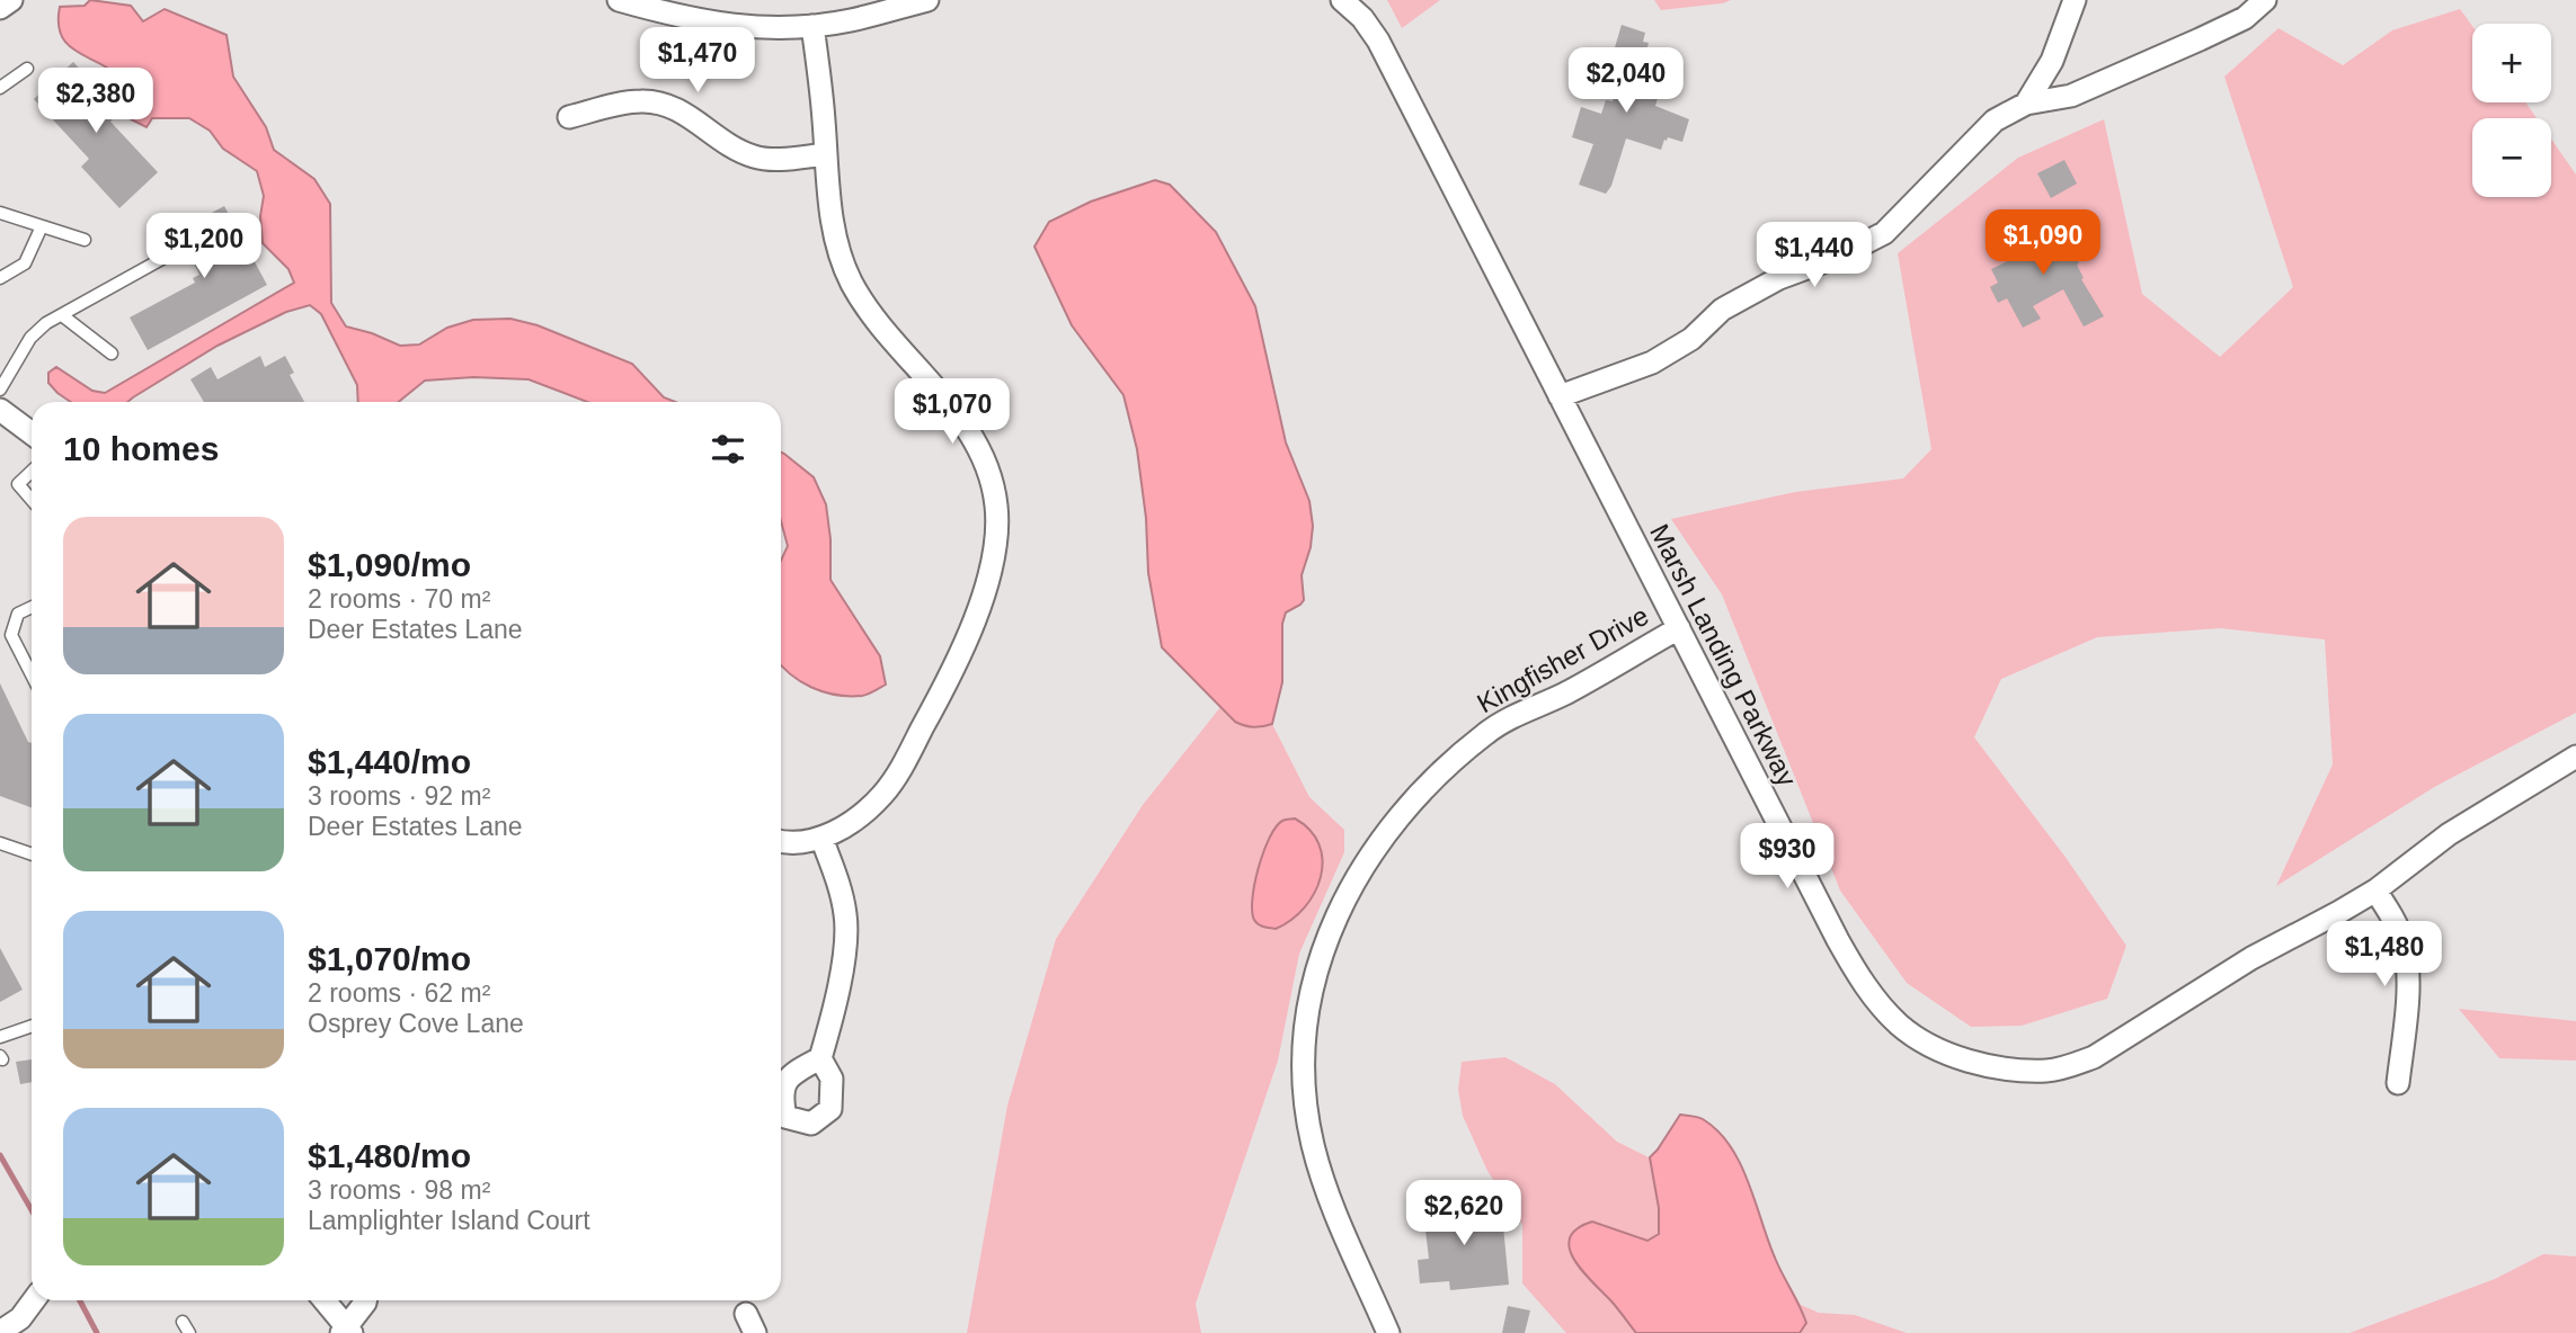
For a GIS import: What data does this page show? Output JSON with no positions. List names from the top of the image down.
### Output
{
  "streets": {
    "street": ["Marsh Landing Parkway", "Kingfisher Drive"]
  },
  "crossings": [
    ["Marsh Landing Parkway", "Kingfisher Drive"]
  ],
  "page": {
    "map_buttons": ["+", "−"],
    "price": [
      "$1,470",
      "$2,040",
      "$2,380",
      "$1,090",
      "$1,200",
      "$1,440",
      "$1,070",
      "$930",
      "$1,480",
      "$2,620"
    ],
    "heading": "10 homes",
    "list": [
      {
        "name": "$1,090/mo",
        "note": "2 rooms · 70 m² · Deer Estates Lane"
      },
      {
        "name": "$1,440/mo",
        "note": "3 rooms · 92 m² · Deer Estates Lane"
      },
      {
        "name": "$1,070/mo",
        "note": "2 rooms · 62 m² · Osprey Cove Lane"
      },
      {
        "name": "$1,480/mo",
        "note": "3 rooms · 98 m² · Lamplighter Island Court"
      }
    ]
  }
}
